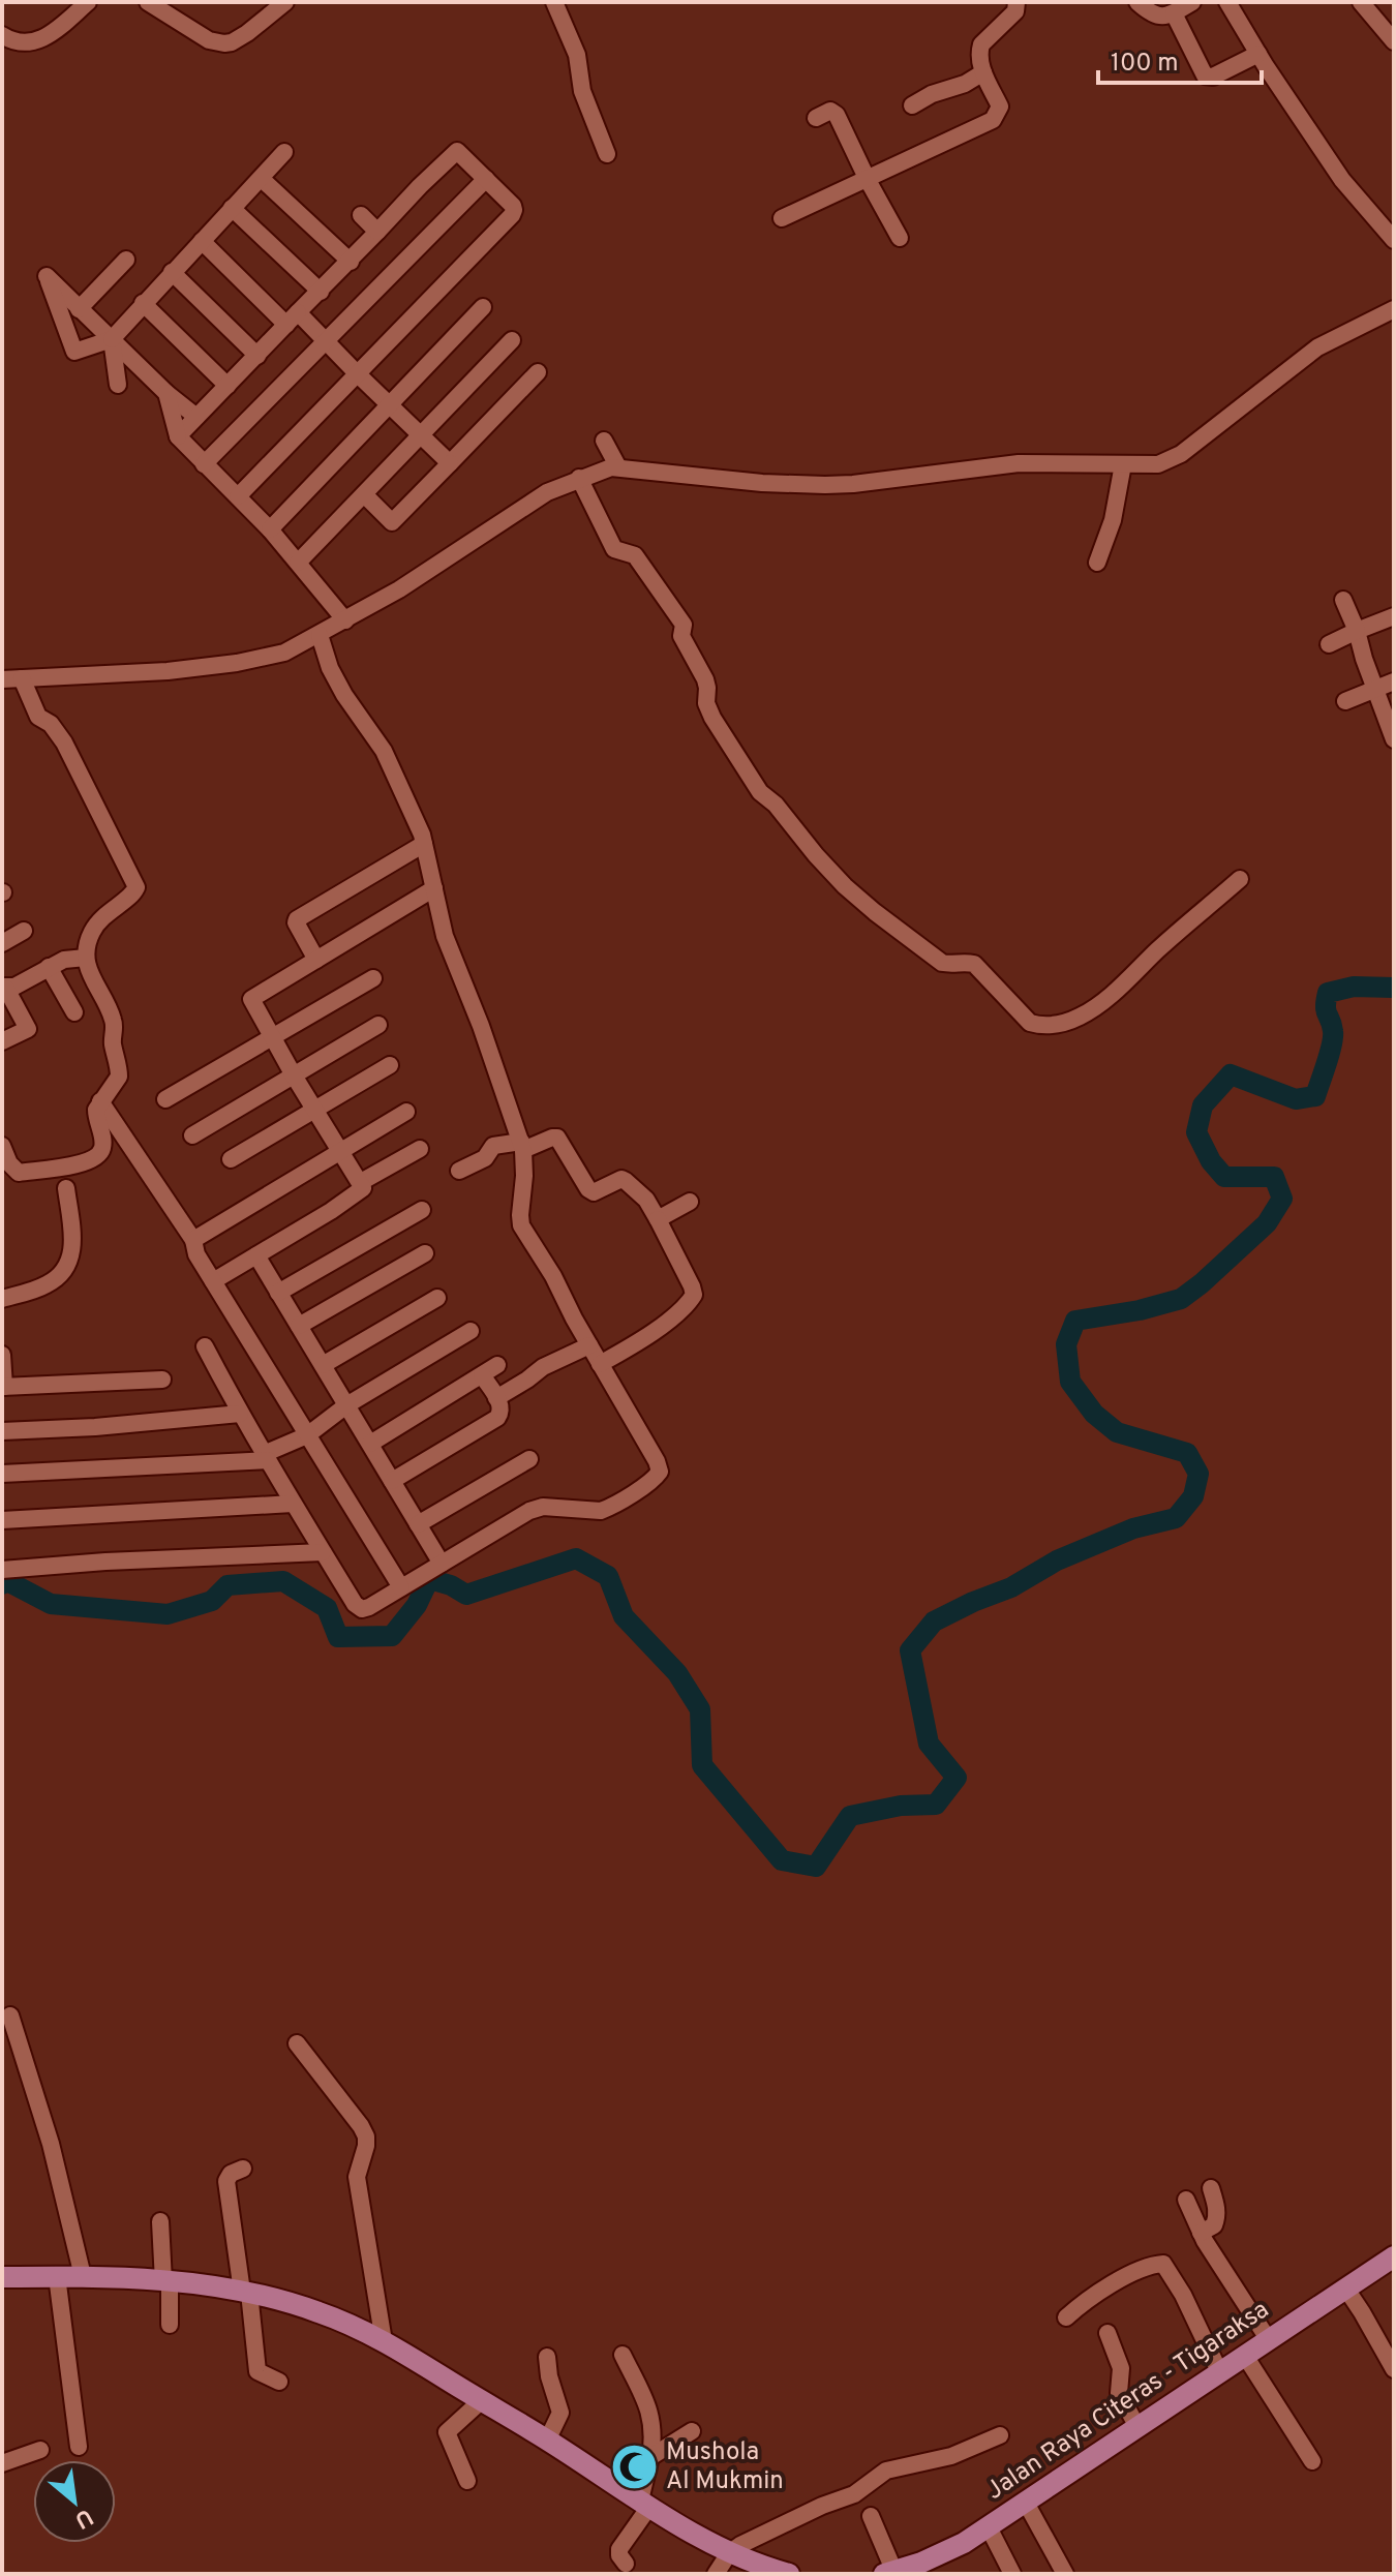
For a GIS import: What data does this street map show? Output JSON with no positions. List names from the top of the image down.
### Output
{
  "streets": {
    "main road": ["Jalan Raya Citeras - Tigaraksa"]
  },
  "places": {
    "mosque": ["Mushola Al Mukmin"]
  },
  "scale_bar": "100 m",
  "north": "bottom right"
}
